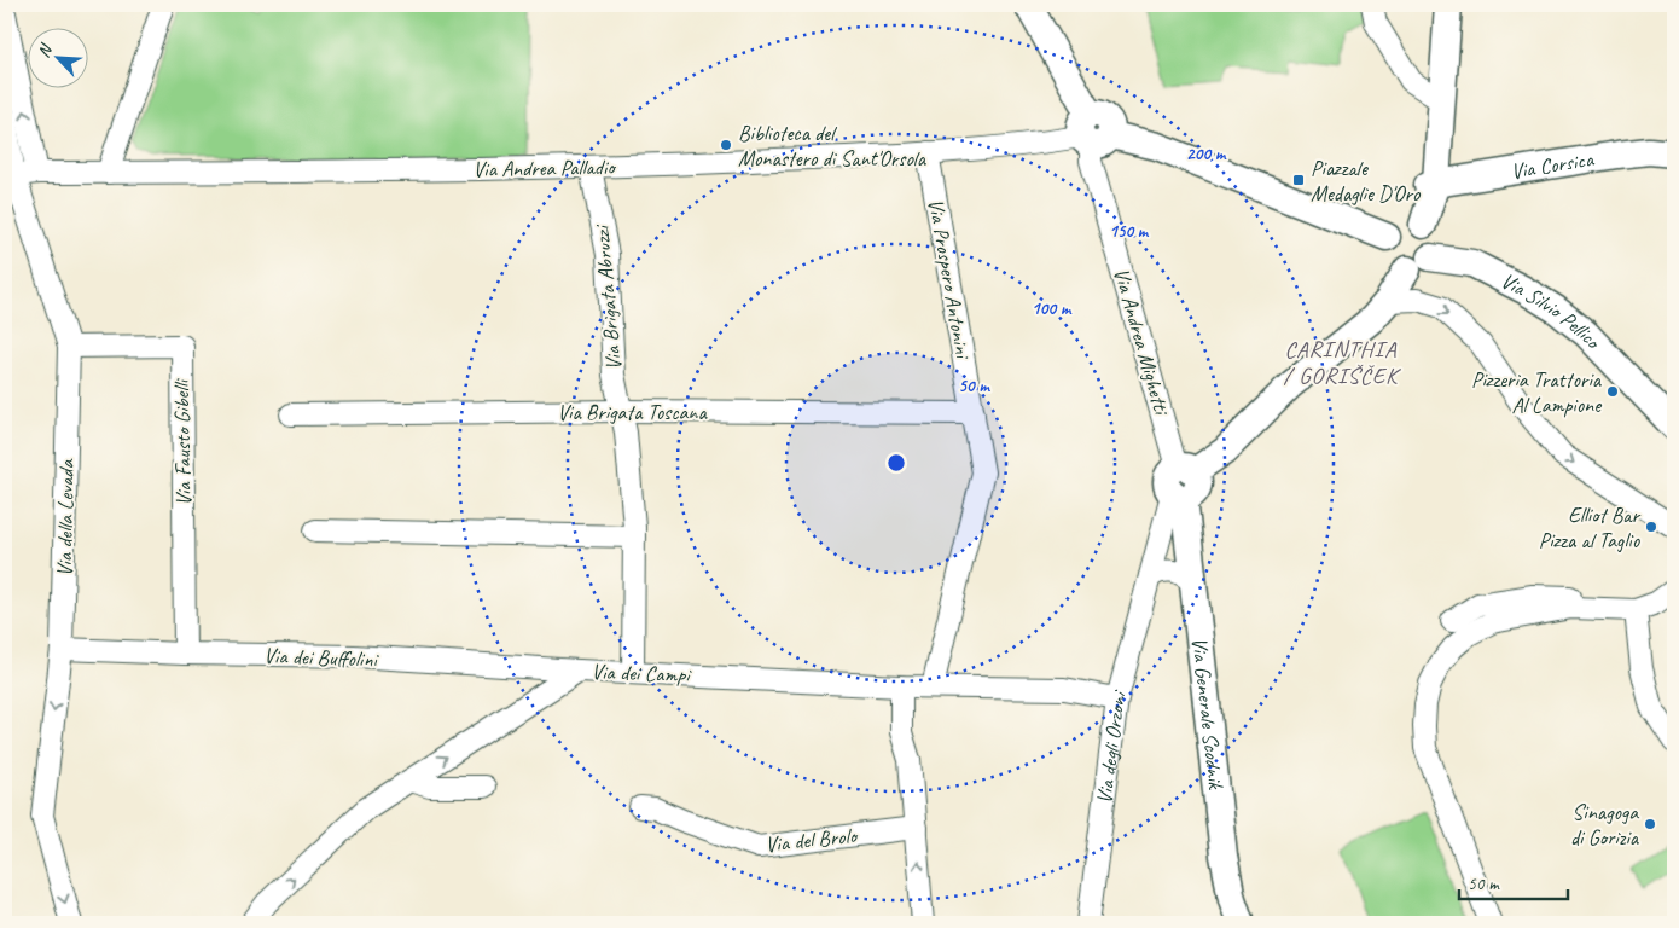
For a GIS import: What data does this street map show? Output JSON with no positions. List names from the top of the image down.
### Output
{
  "streets": {
    "main road": [
      "Via Corsica",
      "Via Silvio Pellico",
      "Via Generale Scodnik",
      "Via degli Orzoni"
    ],
    "street": [
      "Via Andrea Palladio",
      "Via Prospero Antonini",
      "Via Brigata Abruzzi",
      "Via Andrea Mighetti",
      "Via Brigata Toscana",
      "Via Fausto Gibelli",
      "Via della Levada",
      "Via dei Buffolini",
      "Via dei Campi",
      "Via del Brolo"
    ]
  },
  "crossings": [
    ["Via Andrea Palladio", "Via Prospero Antonini"],
    ["Via Andrea Palladio", "Via Brigata Abruzzi"],
    ["Via Andrea Palladio", "Via Andrea Mighetti"],
    ["Via Andrea Palladio", "Via della Levada"],
    ["Via Prospero Antonini", "Via Brigata Toscana"],
    ["Via Prospero Antonini", "Via dei Campi"],
    ["Via Brigata Abruzzi", "Via Brigata Toscana"],
    ["Via Brigata Abruzzi", "Via dei Campi"],
    ["Via Andrea Mighetti", "Via degli Orzoni"],
    ["Via Fausto Gibelli", "Via della Levada"],
    ["Via Fausto Gibelli", "Via dei Buffolini"],
    ["Via della Levada", "Via dei Buffolini"],
    ["Via dei Buffolini", "Via dei Campi"],
    ["Via dei Campi", "Via degli Orzoni"],
    ["Via Generale Scodnik", "Via degli Orzoni"]
  ],
  "one_way": ["Via dei Campi"],
  "districts": ["CARINTHIA / GORIŠČEK"],
  "places": {
    "other": [
      "Biblioteca del Monastero di Sant'Orsola",
      "Pizzeria Trattoria Al Lampione",
      "Elliot Bar Pizza al Taglio",
      "Sinagoga di Gorizia"
    ],
    "transit": ["Piazzale Medaglie D'Oro"]
  },
  "scale_bar": "50 m",
  "north": "top left",
  "rings": [
    "200 m",
    "150 m",
    "100 m",
    "50 m"
  ]
}
